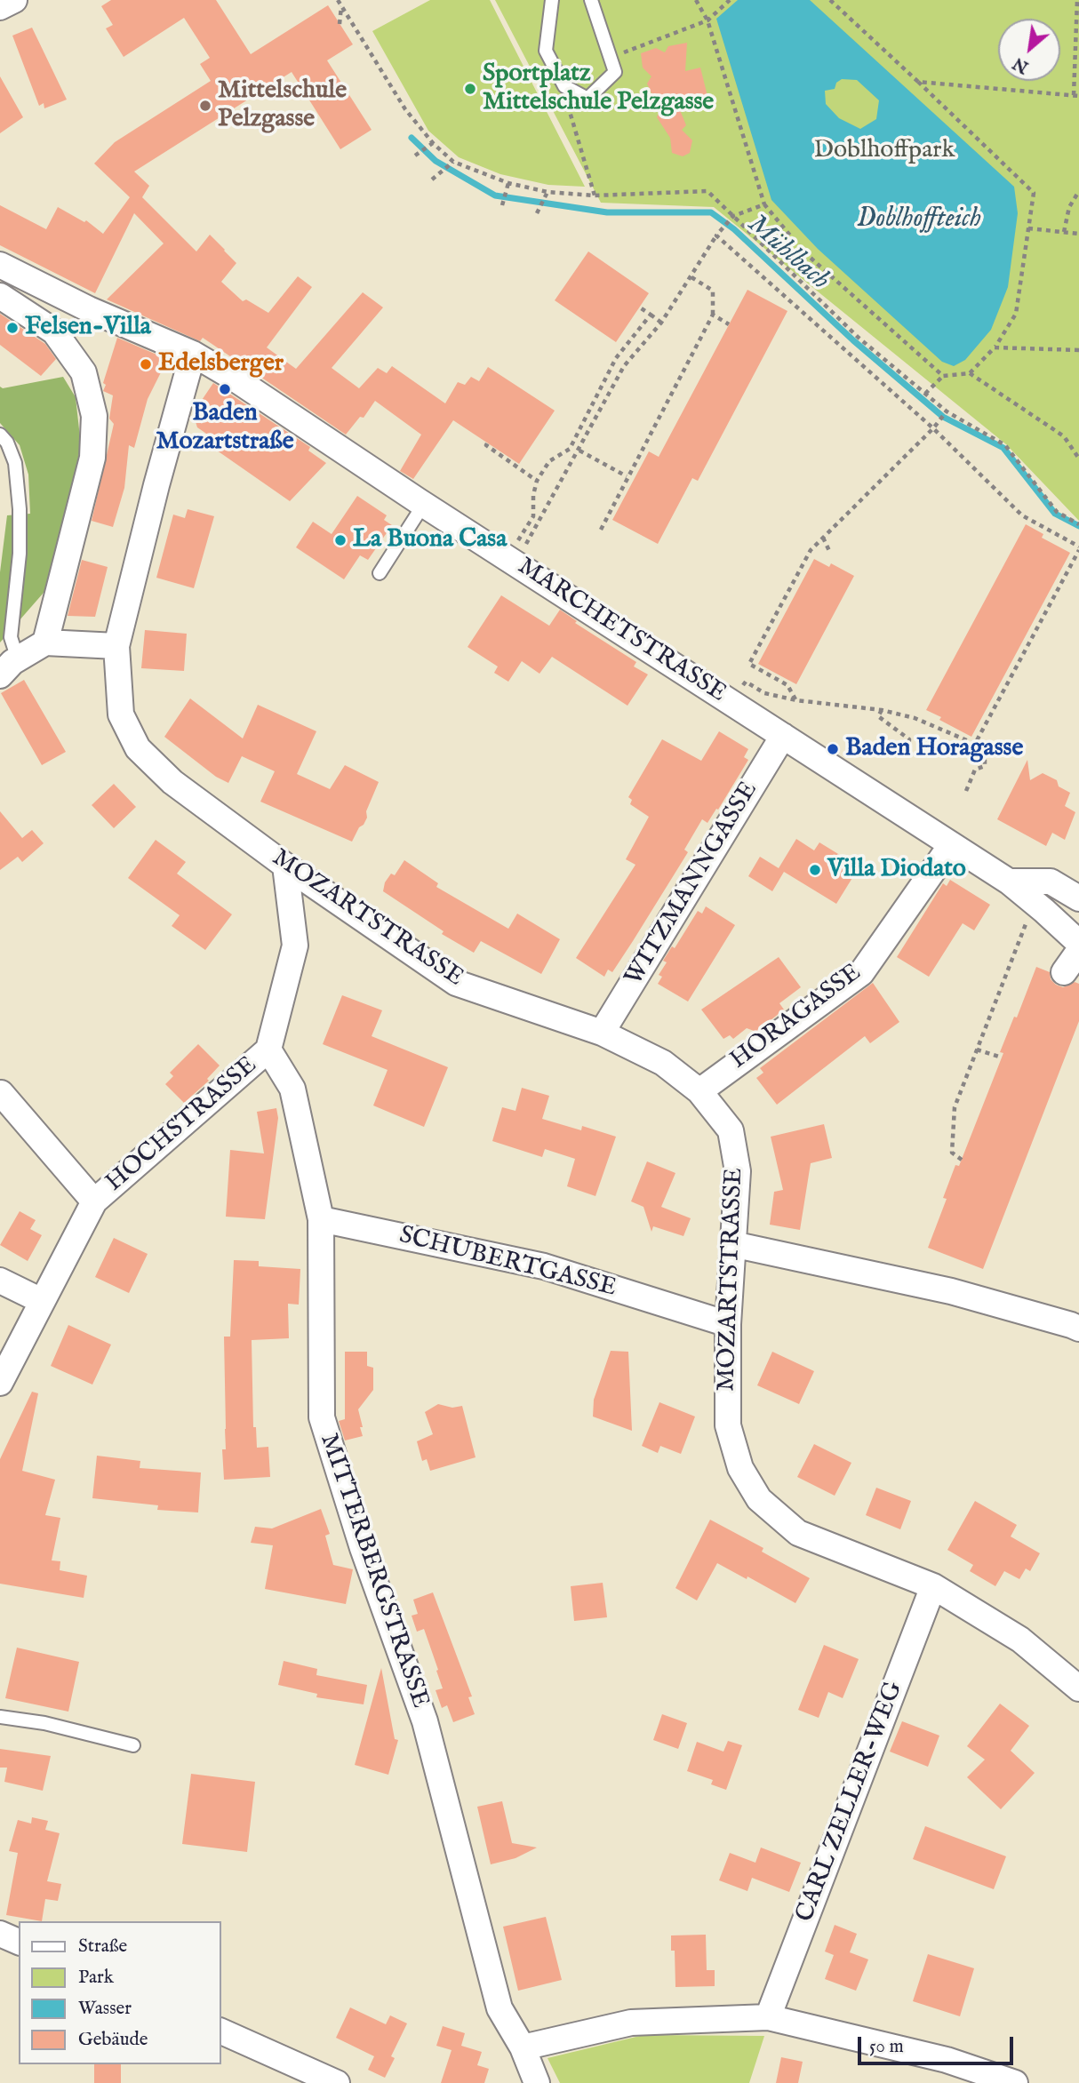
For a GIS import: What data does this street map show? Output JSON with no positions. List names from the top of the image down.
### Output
{
  "streets": {
    "street": [
      "MARCHETSTRASSE",
      "WITZMANNGASSE",
      "MOZARTSTRASSE",
      "HORAGASSE",
      "HOCHSTRASSE",
      "SCHUBERTGASSE",
      "MITTERBERGSTRASSE",
      "CARL ZELLER-WEG"
    ]
  },
  "crossings": [
    ["MARCHETSTRASSE", "WITZMANNGASSE"],
    ["MARCHETSTRASSE", "MOZARTSTRASSE"],
    ["MARCHETSTRASSE", "HORAGASSE"],
    ["WITZMANNGASSE", "MOZARTSTRASSE"],
    ["MOZARTSTRASSE", "HORAGASSE"],
    ["MOZARTSTRASSE", "HOCHSTRASSE"],
    ["MOZARTSTRASSE", "SCHUBERTGASSE"],
    ["MOZARTSTRASSE", "CARL ZELLER-WEG"],
    ["HOCHSTRASSE", "MITTERBERGSTRASSE"],
    ["SCHUBERTGASSE", "MITTERBERGSTRASSE"]
  ],
  "water": ["Doblhoffteich", "Mühlbach"],
  "parks": ["Doblhoffpark"],
  "places": [
    "Sportplatz Mittelschule Pelzgasse",
    "Mittelschule Pelzgasse",
    "Felsen-Villa",
    "Edelsberger",
    "Baden Mozartstraße",
    "La Buona Casa",
    "Baden Horagasse",
    "Villa Diodato"
  ],
  "legend": [
    "Straße",
    "Park",
    "Wasser",
    "Gebäude"
  ],
  "scale_bar": "50 m",
  "north": "bottom left"
}
